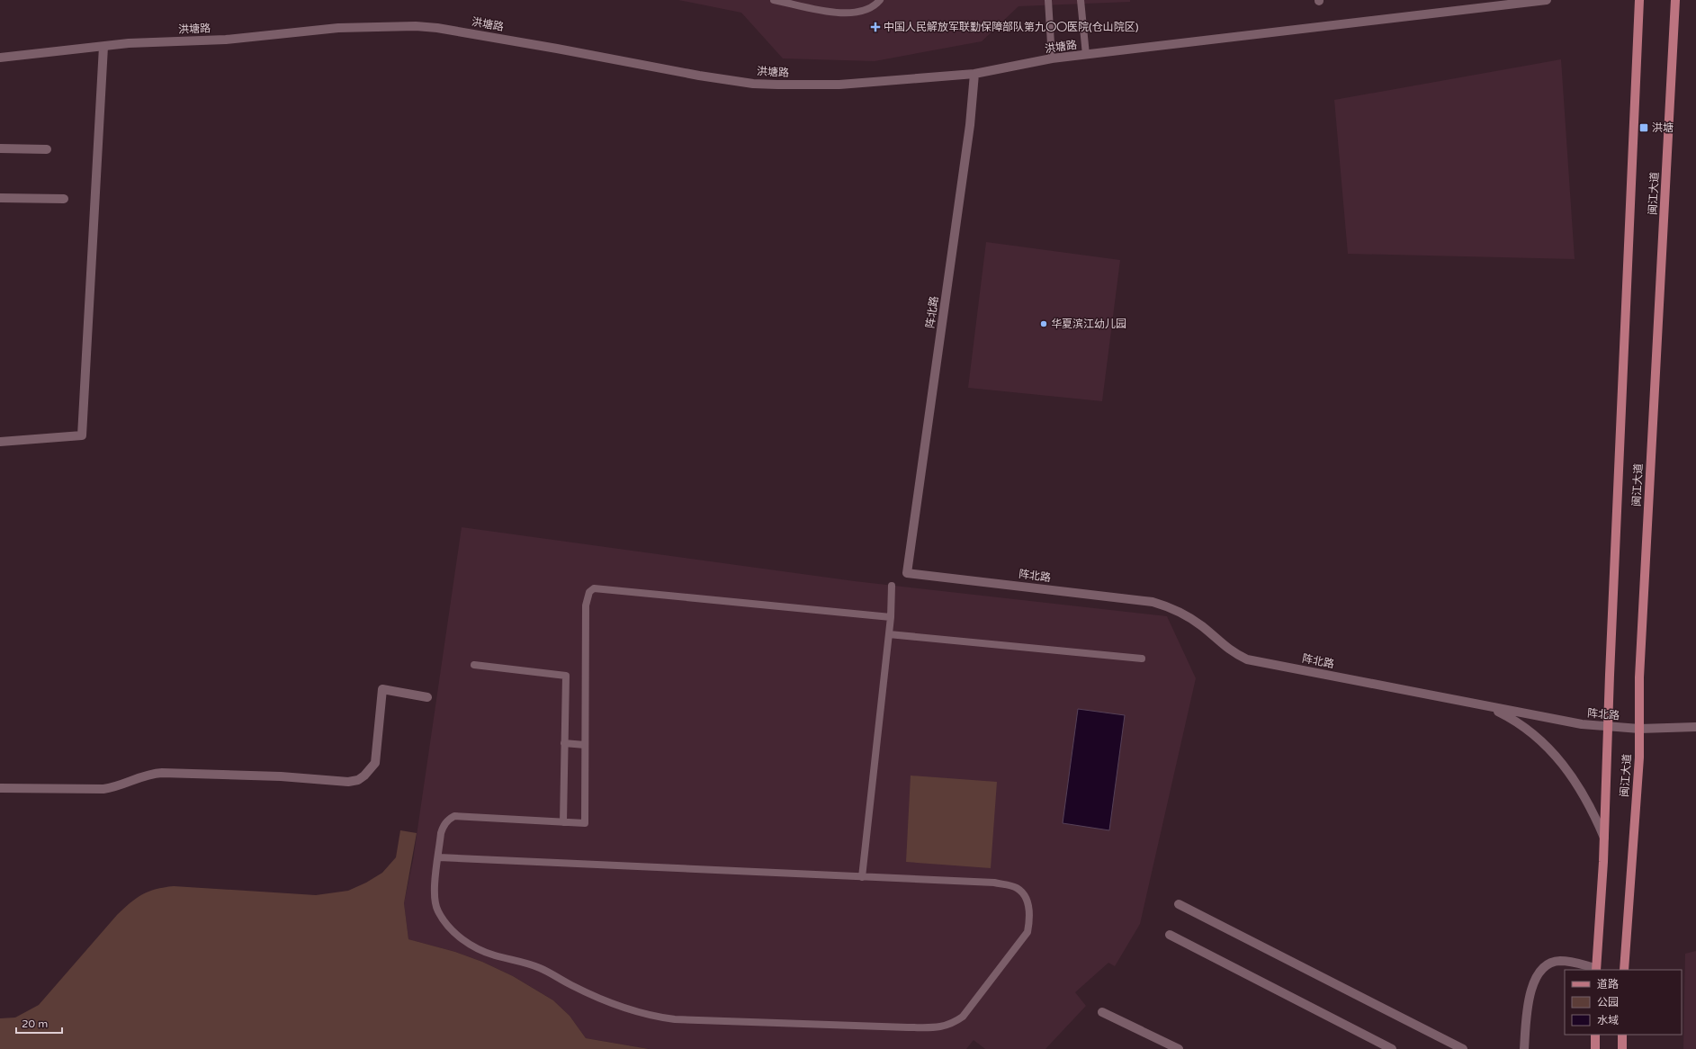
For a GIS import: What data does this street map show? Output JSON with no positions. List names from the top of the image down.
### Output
{
  "streets": {
    "main road": ["闽江大道"],
    "street": ["洪塘路", "阵北路"]
  },
  "crossings": [
    ["洪塘路", "阵北路"],
    ["闽江大道", "阵北路"]
  ],
  "places": {
    "health": ["中国人民解放军联勤保障部队第九〇〇医院(仓山院区)"],
    "transit": ["洪塘"],
    "other": ["华夏滨江幼儿园"]
  },
  "legend": ["道路", "公园", "水域"],
  "scale_bar": "20 m"
}
